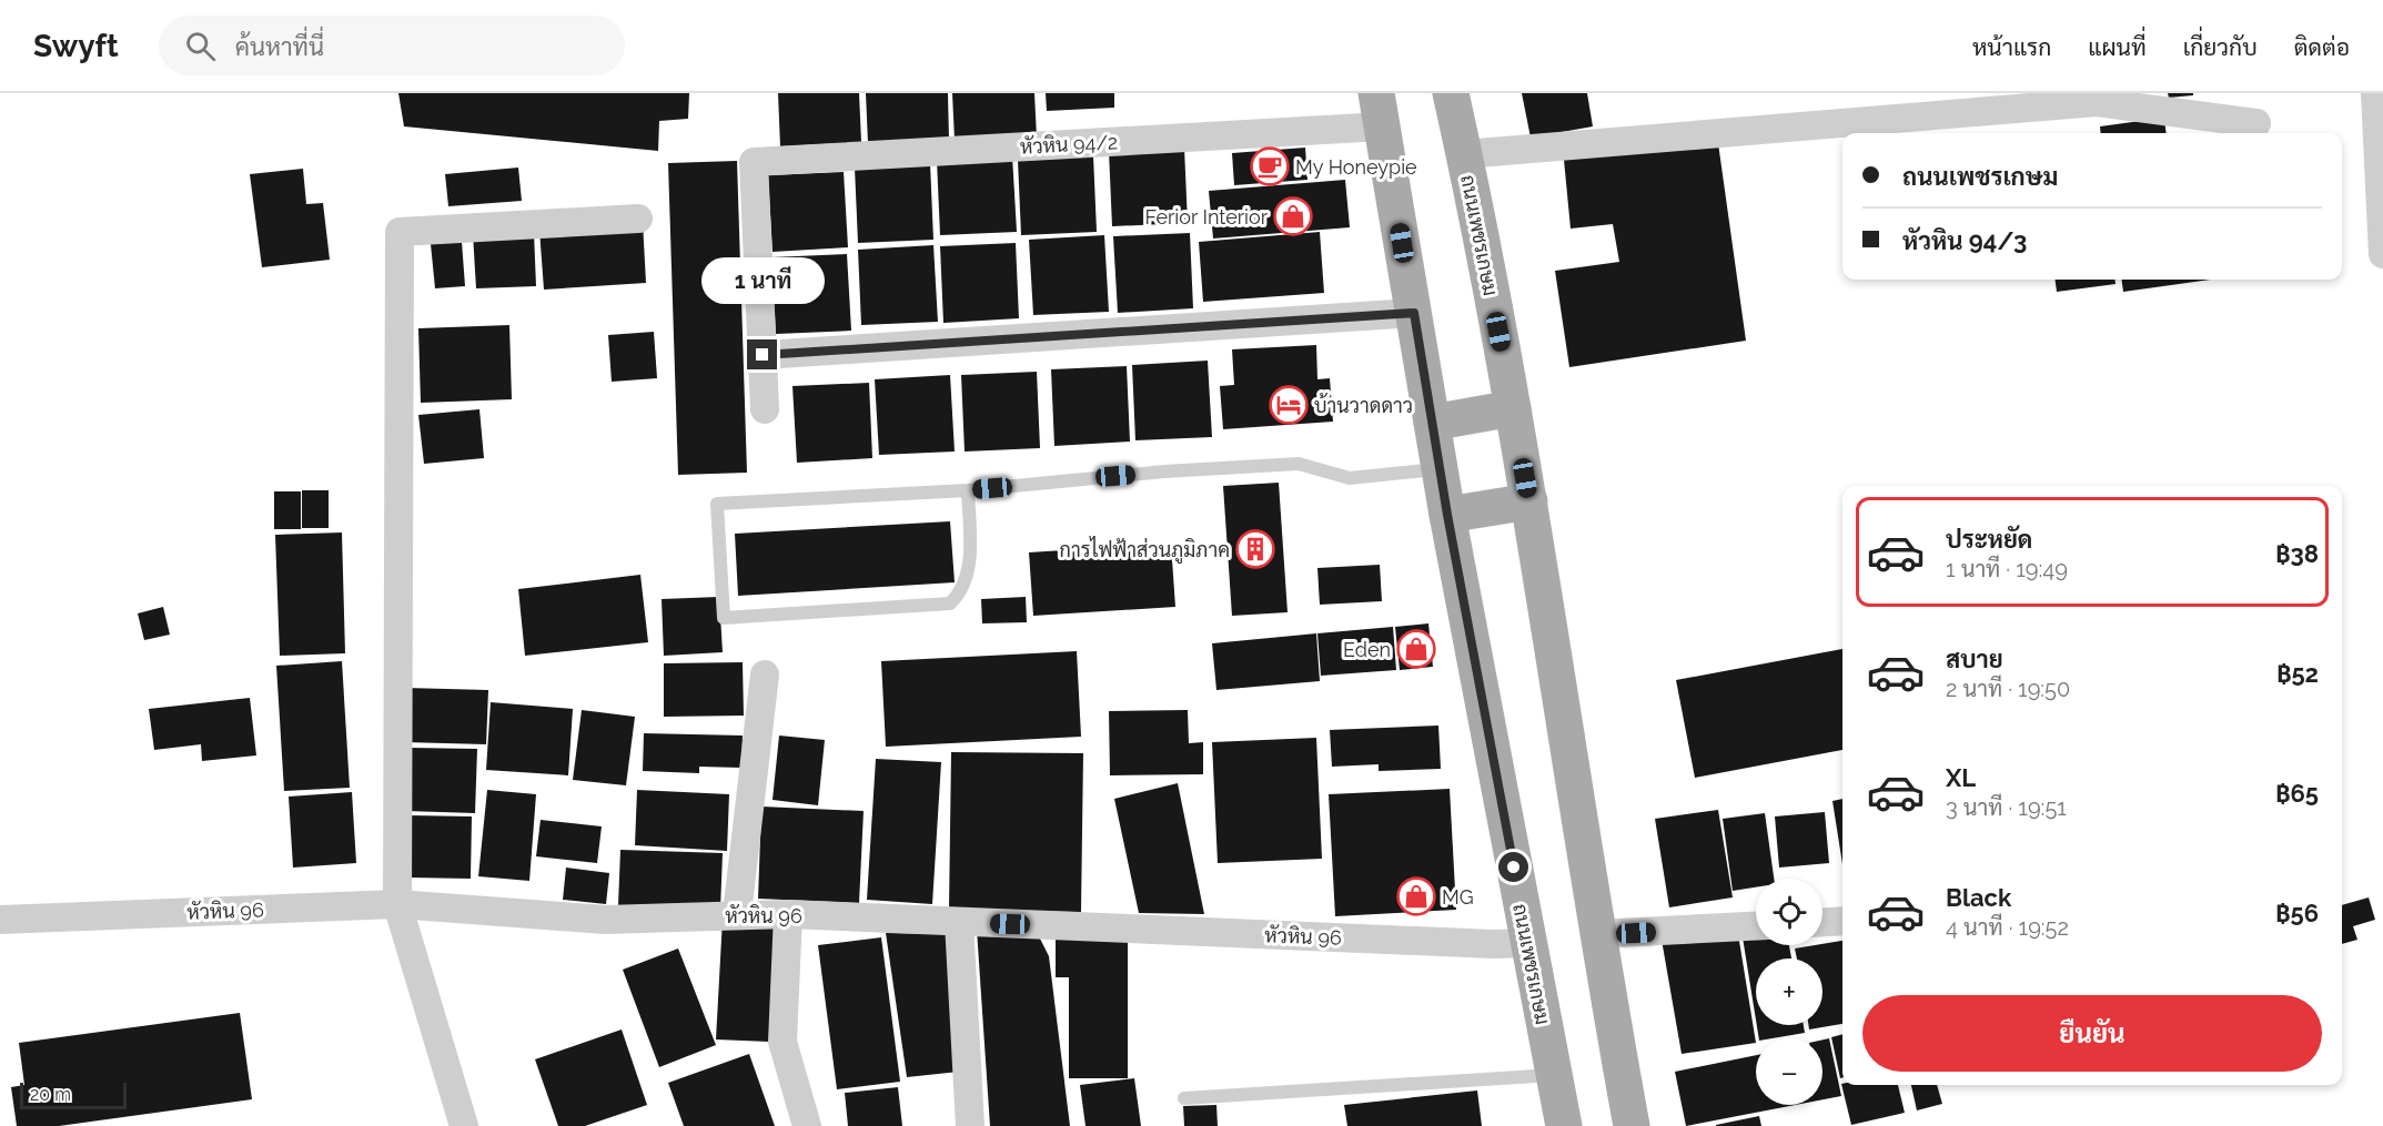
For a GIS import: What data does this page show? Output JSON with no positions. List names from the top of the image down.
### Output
{
  "streets": {
    "main road": ["ถนนเพชรเกษม"],
    "street": ["หัวหิน 94/2", "หัวหิน 96"]
  },
  "crossings": [
    ["หัวหิน 94/2", "ถนนเพชรเกษม"],
    ["ถนนเพชรเกษม", "หัวหิน 96"]
  ],
  "places": {
    "cafe": ["My Honeypie"],
    "shop": ["Ferior Interior", "Eden", "MG"],
    "hotel": ["บ้านวาดดาว"],
    "building": ["การไฟฟ้าส่วนภูมิภาค"]
  },
  "scale_bar": "20 m",
  "page": {
    "header": "Swyft",
    "search": "ค้นหาที่นี่",
    "nav": [
      "หน้าแรก",
      "แผนที่",
      "เกี่ยวกับ",
      "ติดต่อ"
    ],
    "banner": ["ถนนเพชรเกษม", "หัวหิน 94/3"],
    "bubble": "1 นาที",
    "list": [
      {
        "name": "ประหยัด",
        "note": "1 นาที · 19:49",
        "value": "฿38"
      },
      {
        "name": "สบาย",
        "note": "2 นาที · 19:50",
        "value": "฿52"
      },
      {
        "name": "XL",
        "note": "3 นาที · 19:51",
        "value": "฿65"
      },
      {
        "name": "Black",
        "note": "4 นาที · 19:52",
        "value": "฿56"
      }
    ],
    "map_buttons": ["+", "−"],
    "buttons": "ยืนยัน",
    "scale": "20 m"
  }
}
